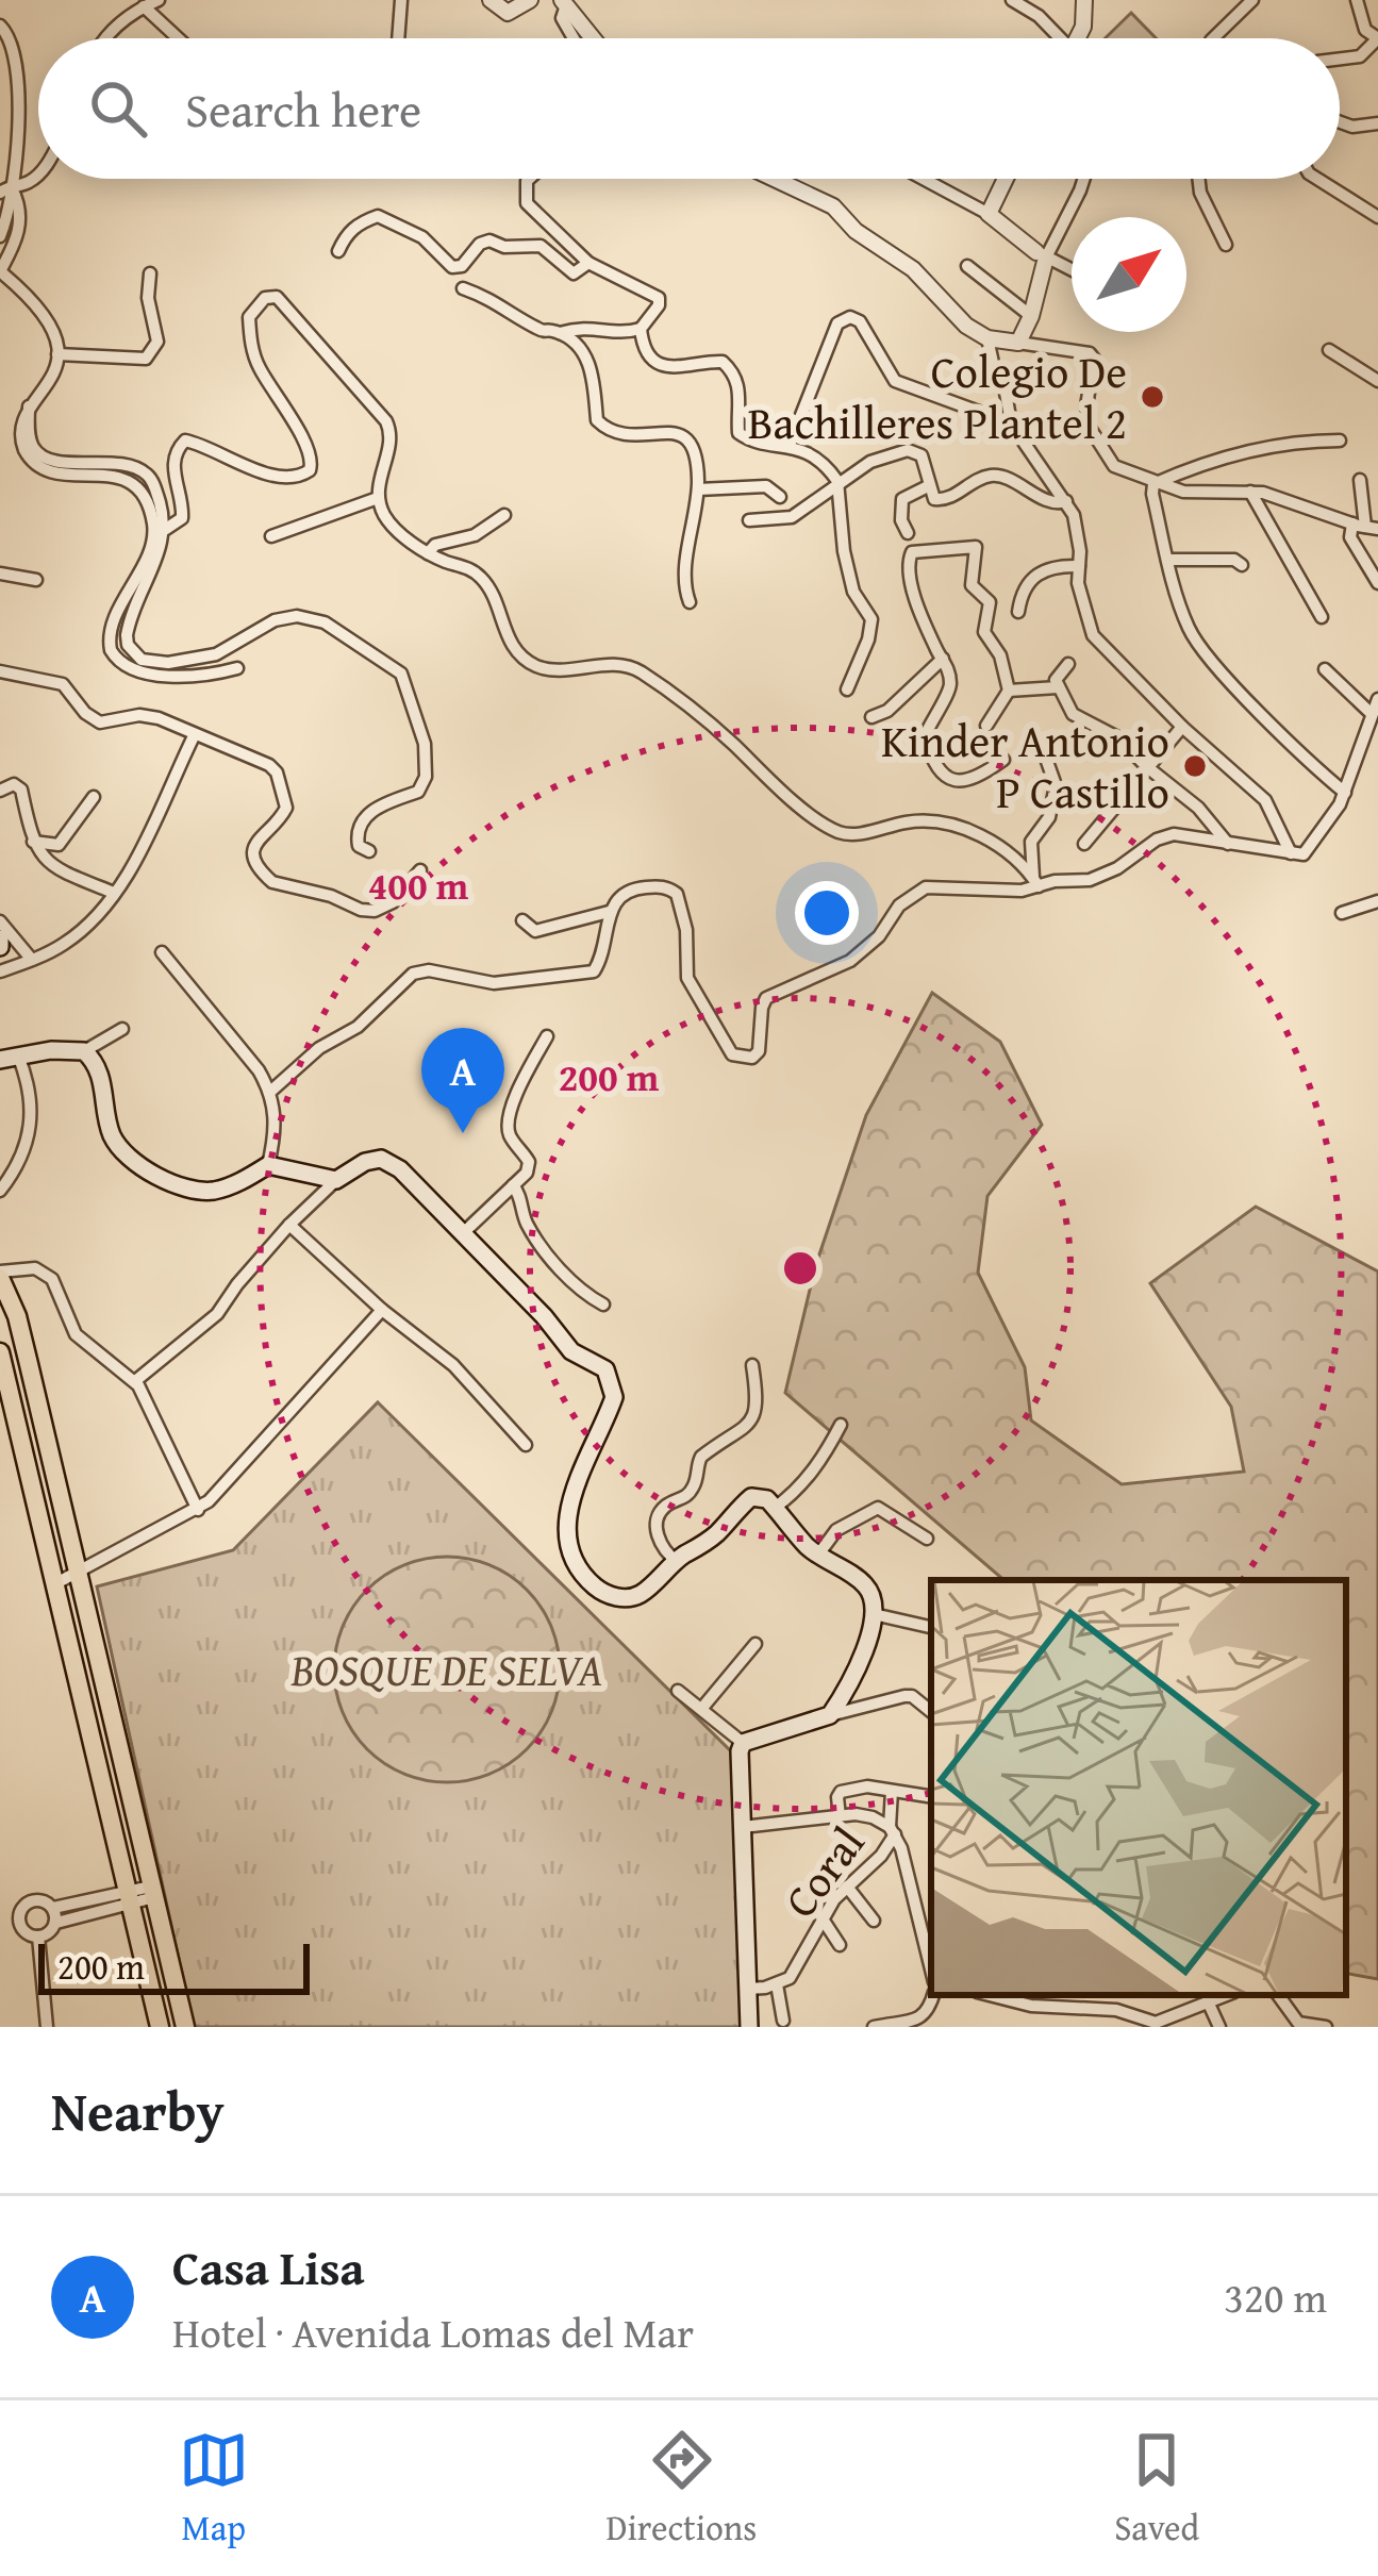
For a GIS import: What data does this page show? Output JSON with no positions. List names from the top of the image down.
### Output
{
  "streets": {
    "street": ["Coral"]
  },
  "parks": ["BOSQUE DE SELVA"],
  "places": ["Colegio De Bachilleres Plantel 2", "Kinder Antonio P Castillo"],
  "scale_bar": "200 m",
  "north": "top right",
  "page": {
    "search": "Search here",
    "pins": "A",
    "scale": "200 m",
    "heading": "Nearby",
    "list": [
      {
        "mark": "A",
        "name": "Casa Lisa",
        "note": "Hotel · Avenida Lomas del Mar",
        "value": "320 m"
      }
    ],
    "nav": ["Map", "Directions", "Saved"]
  },
  "rings": ["400 m", "200 m"]
}
